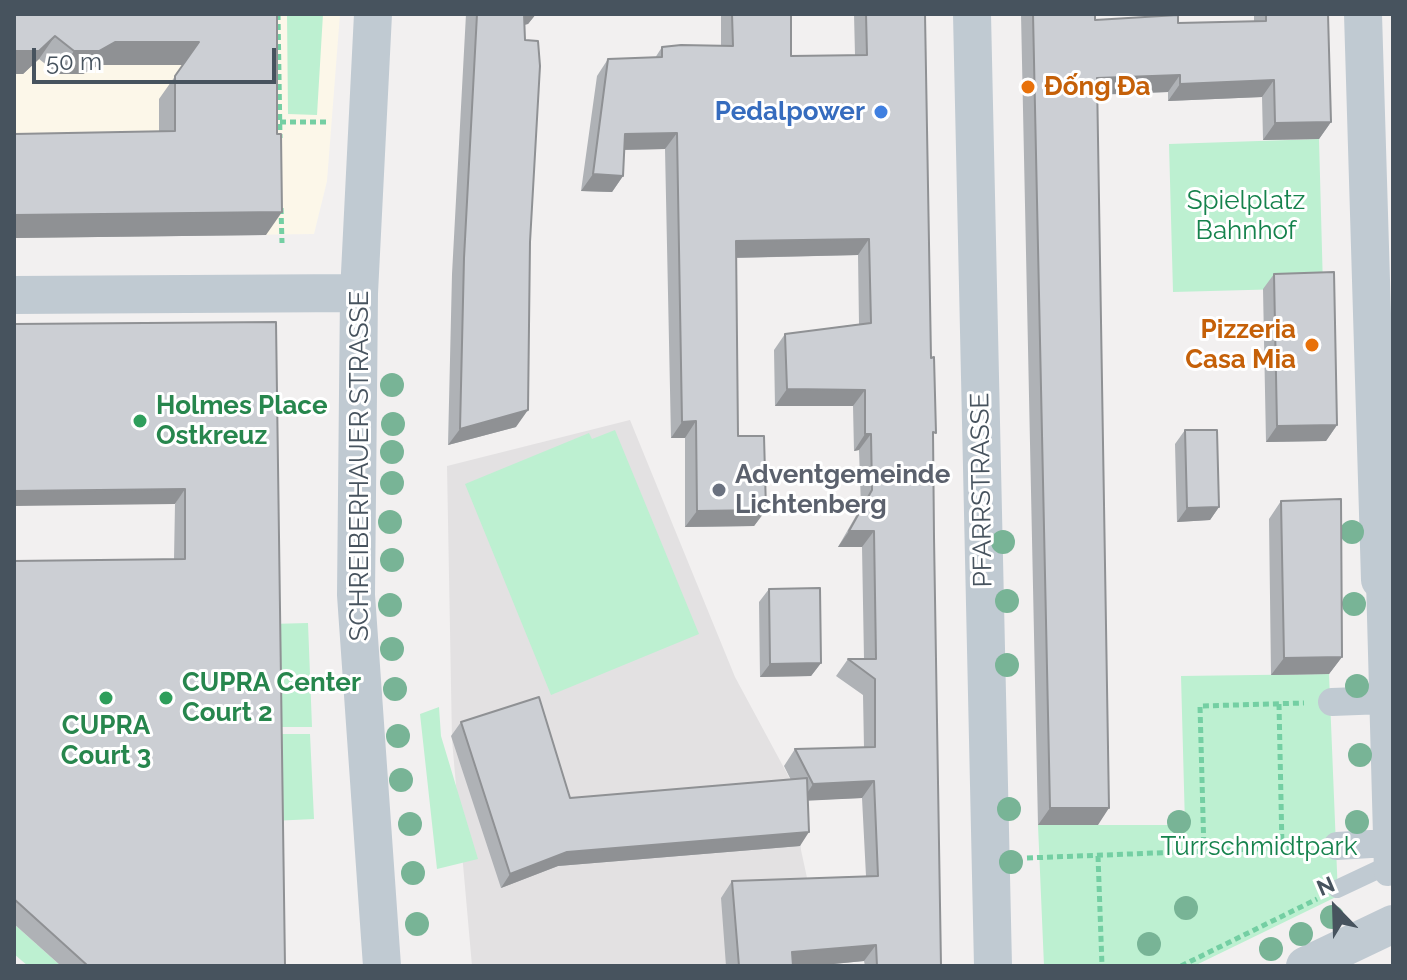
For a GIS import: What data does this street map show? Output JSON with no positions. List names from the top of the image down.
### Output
{
  "streets": {
    "street": ["SCHREIBERHAUER STRASSE", "PFARRSTRASSE"]
  },
  "parks": ["Spielplatz Bahnhof", "Türrschmidtpark"],
  "places": [
    "Đống Đa",
    "Pedalpower",
    "Pizzeria Casa Mia",
    "Holmes Place Ostkreuz",
    "Adventgemeinde Lichtenberg",
    "CUPRA Court 3",
    "CUPRA Center Court 2"
  ],
  "scale_bar": "50 m",
  "north": "top left"
}
